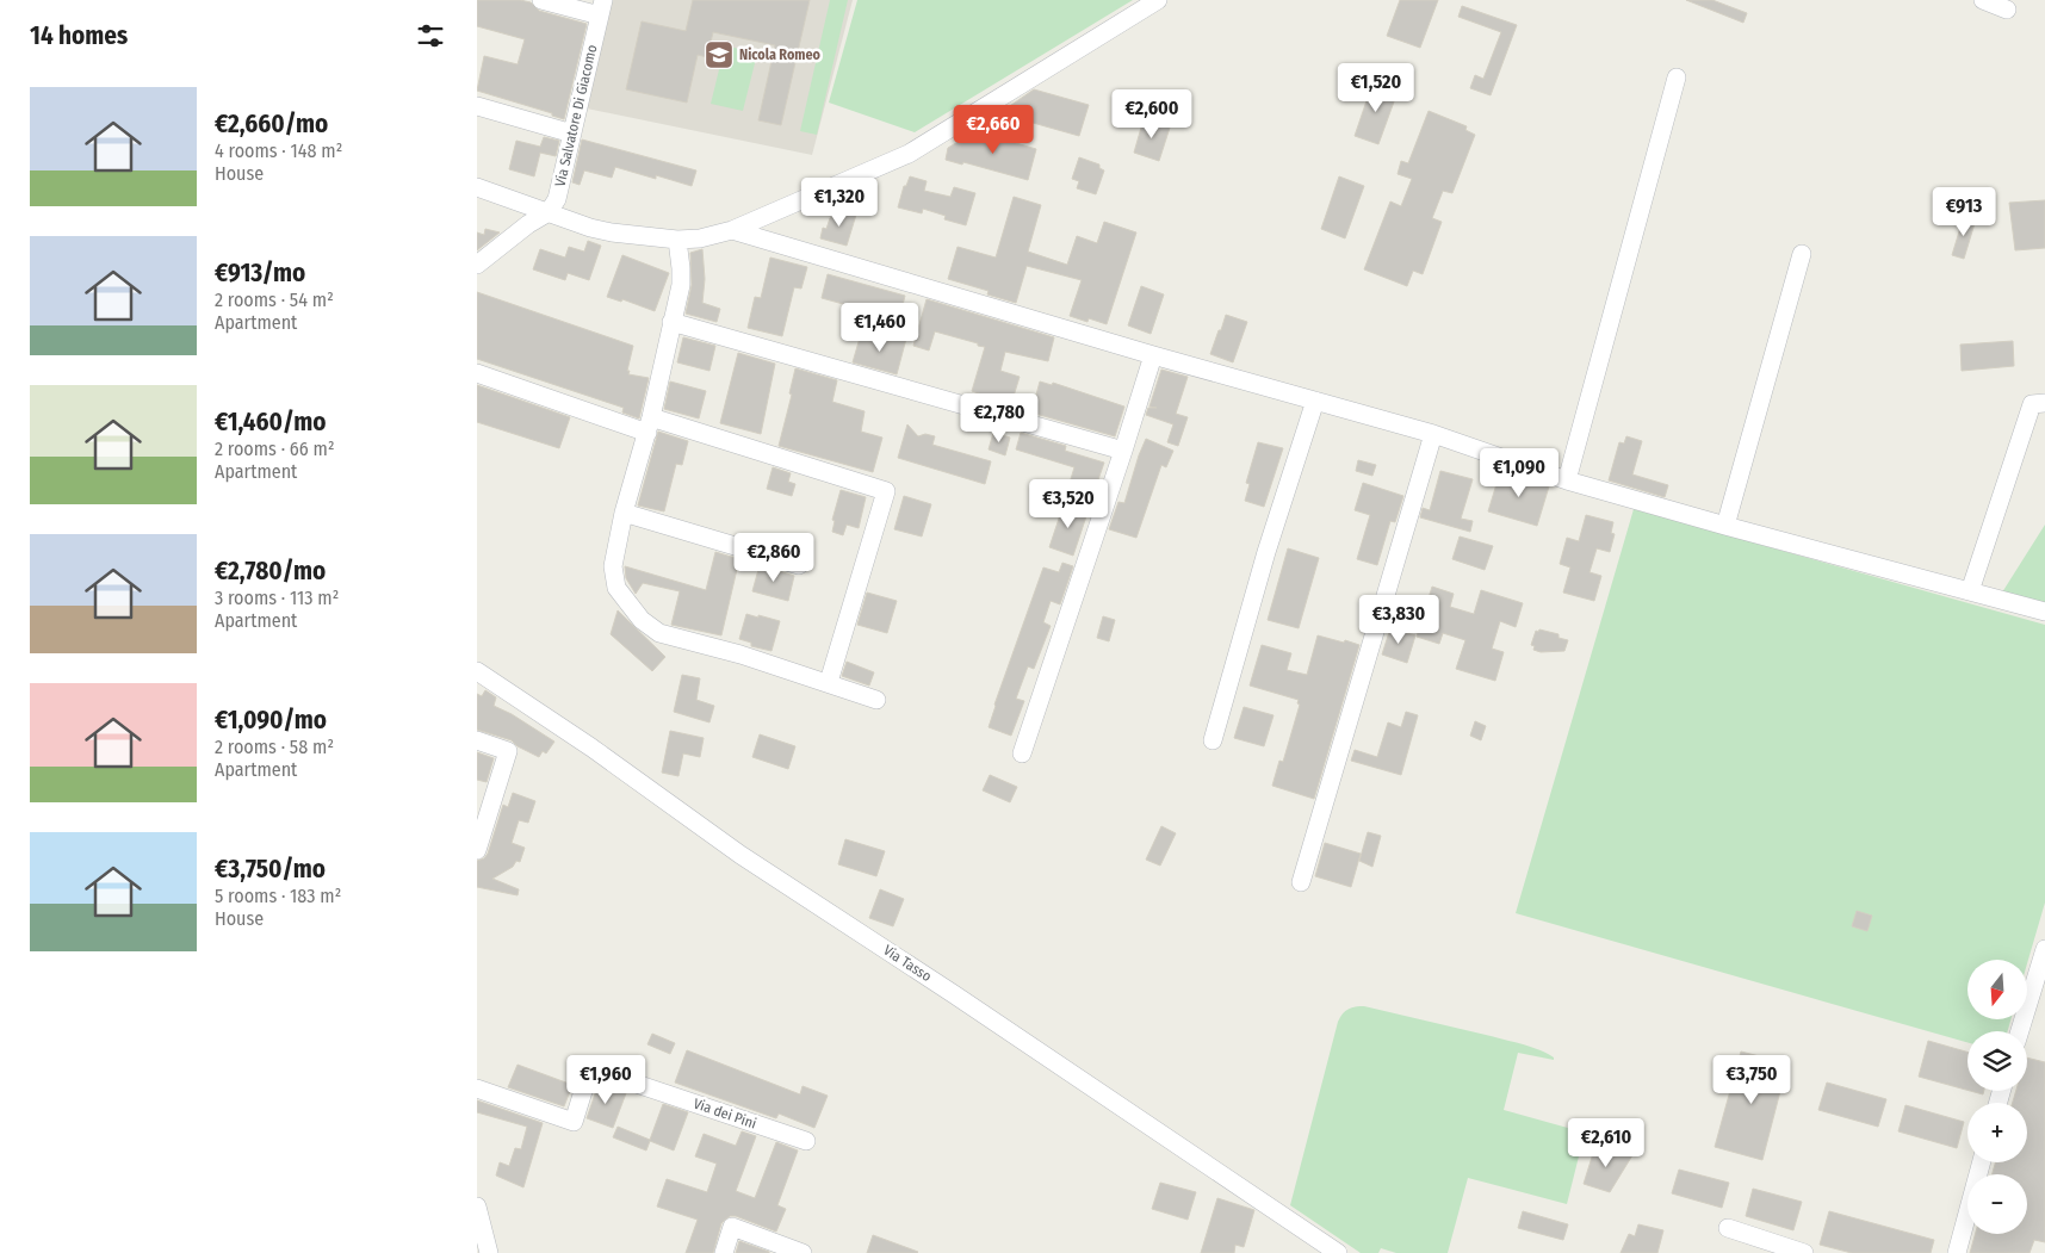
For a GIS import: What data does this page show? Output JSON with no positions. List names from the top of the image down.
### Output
{
  "streets": {
    "street": ["Via Salvatore Di Giacomo", "Via Tasso", "Via dei Pini"]
  },
  "places": {
    "school or university": ["Nicola Romeo"]
  },
  "north": "bottom",
  "page": {
    "heading": "14 homes",
    "price": [
      "€1,520",
      "€2,600",
      "€2,660",
      "€1,320",
      "€913",
      "€1,460",
      "€2,780",
      "€1,090",
      "€3,520",
      "€2,860",
      "€3,830",
      "€1,960",
      "€3,750",
      "€2,610"
    ],
    "list": [
      {
        "name": "€2,660/mo",
        "note": "4 rooms · 148 m² · House"
      },
      {
        "name": "€913/mo",
        "note": "2 rooms · 54 m² · Apartment"
      },
      {
        "name": "€1,460/mo",
        "note": "2 rooms · 66 m² · Apartment"
      },
      {
        "name": "€2,780/mo",
        "note": "3 rooms · 113 m² · Apartment"
      },
      {
        "name": "€1,090/mo",
        "note": "2 rooms · 58 m² · Apartment"
      },
      {
        "name": "€3,750/mo",
        "note": "5 rooms · 183 m² · House"
      }
    ],
    "map_buttons": ["+", "−"]
  }
}
